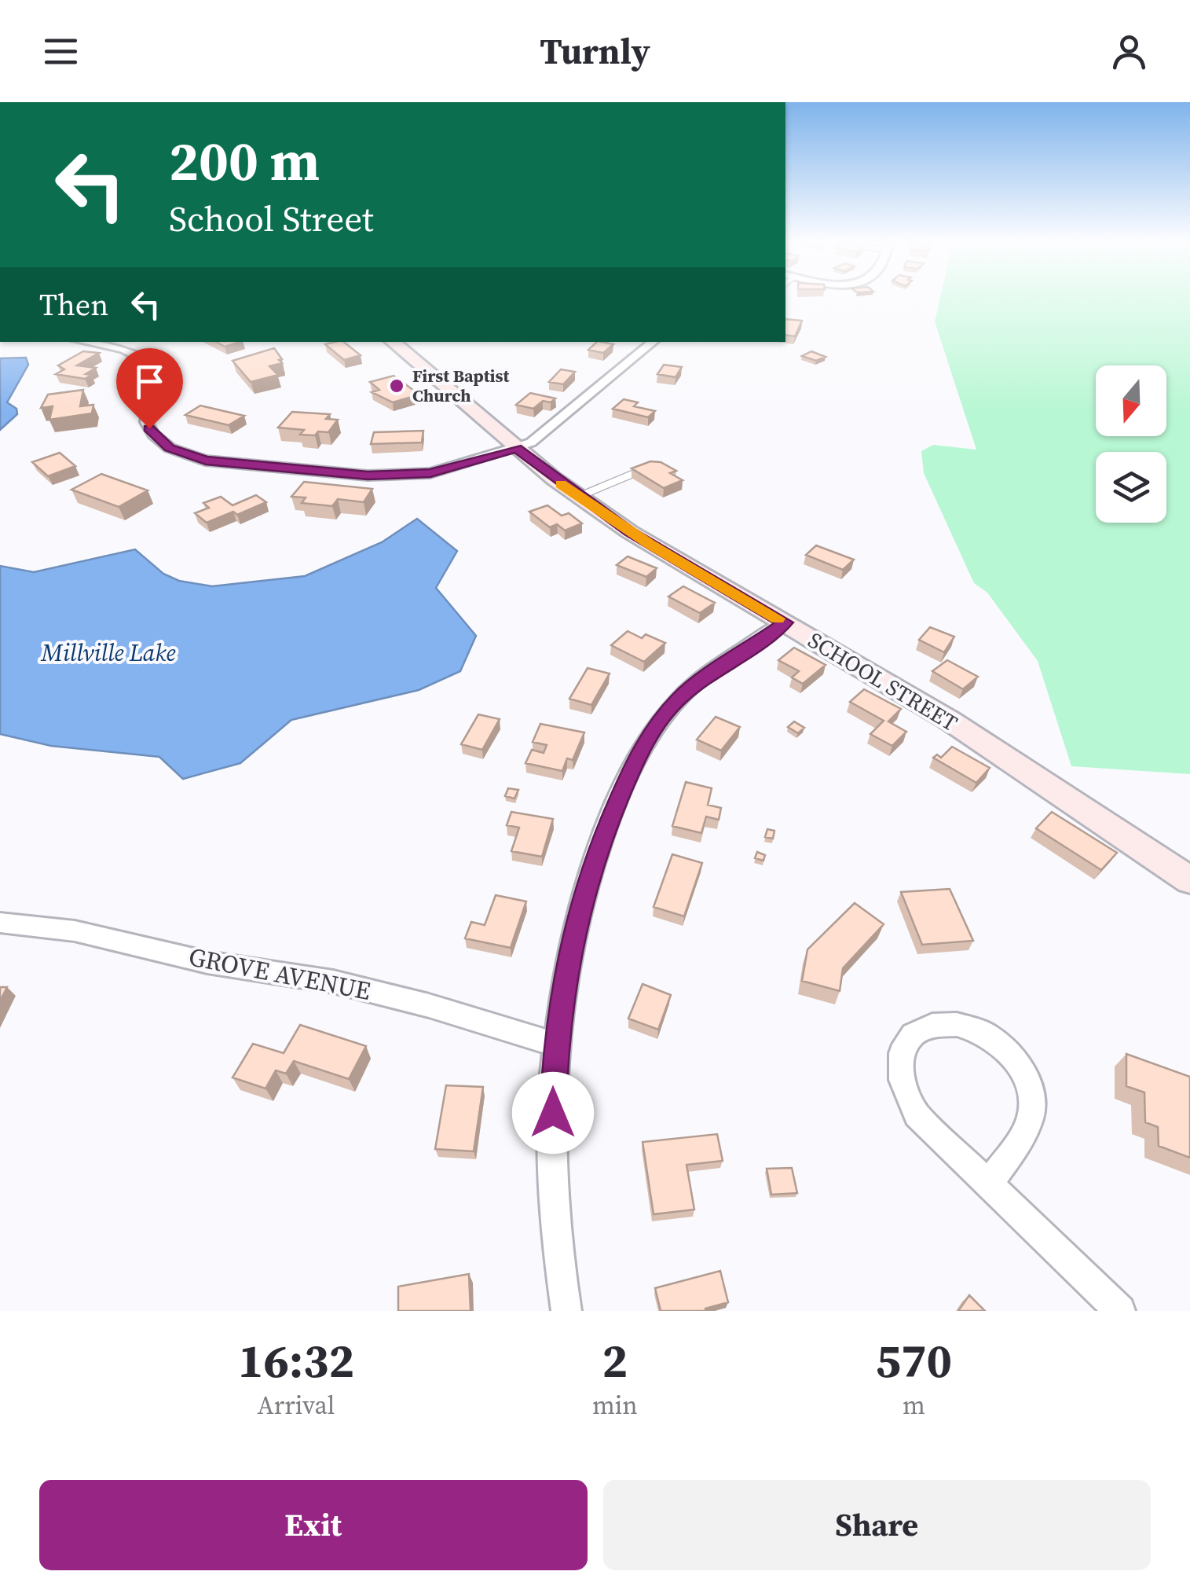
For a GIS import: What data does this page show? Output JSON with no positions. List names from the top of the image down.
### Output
{
  "streets": {
    "street": ["SCHOOL STREET", "GROVE AVENUE"]
  },
  "water": ["Millville Lake"],
  "places": ["First Baptist Church"],
  "north": "bottom",
  "page": {
    "header": "Turnly",
    "turn": ["200 m", "School Street"],
    "then": "Then",
    "eta": [
      "16:32",
      "Arrival",
      "2",
      "min",
      "570",
      "m"
    ],
    "buttons": ["Exit", "Share"]
  }
}
